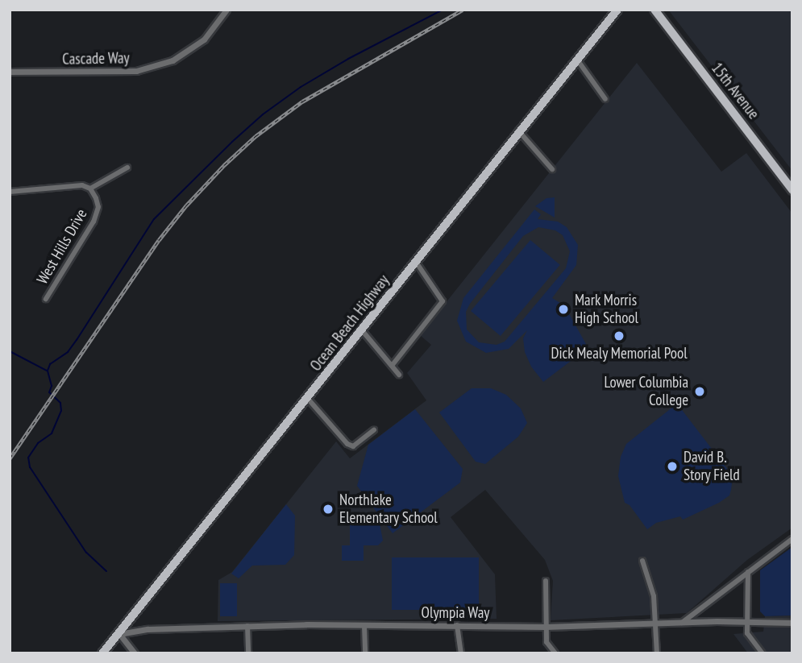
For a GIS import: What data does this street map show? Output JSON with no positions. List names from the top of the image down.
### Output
{
  "streets": {
    "main road": ["15th Avenue", "Ocean Beach Highway"],
    "street": ["Cascade Way", "West Hills Drive", "Olympia Way"]
  },
  "crossings": [
    ["Ocean Beach Highway", "Olympia Way"]
  ],
  "places": [
    "Mark Morris High School",
    "Dick Mealy Memorial Pool",
    "Lower Columbia College",
    "David B. Story Field",
    "Northlake Elementary School"
  ]
}
